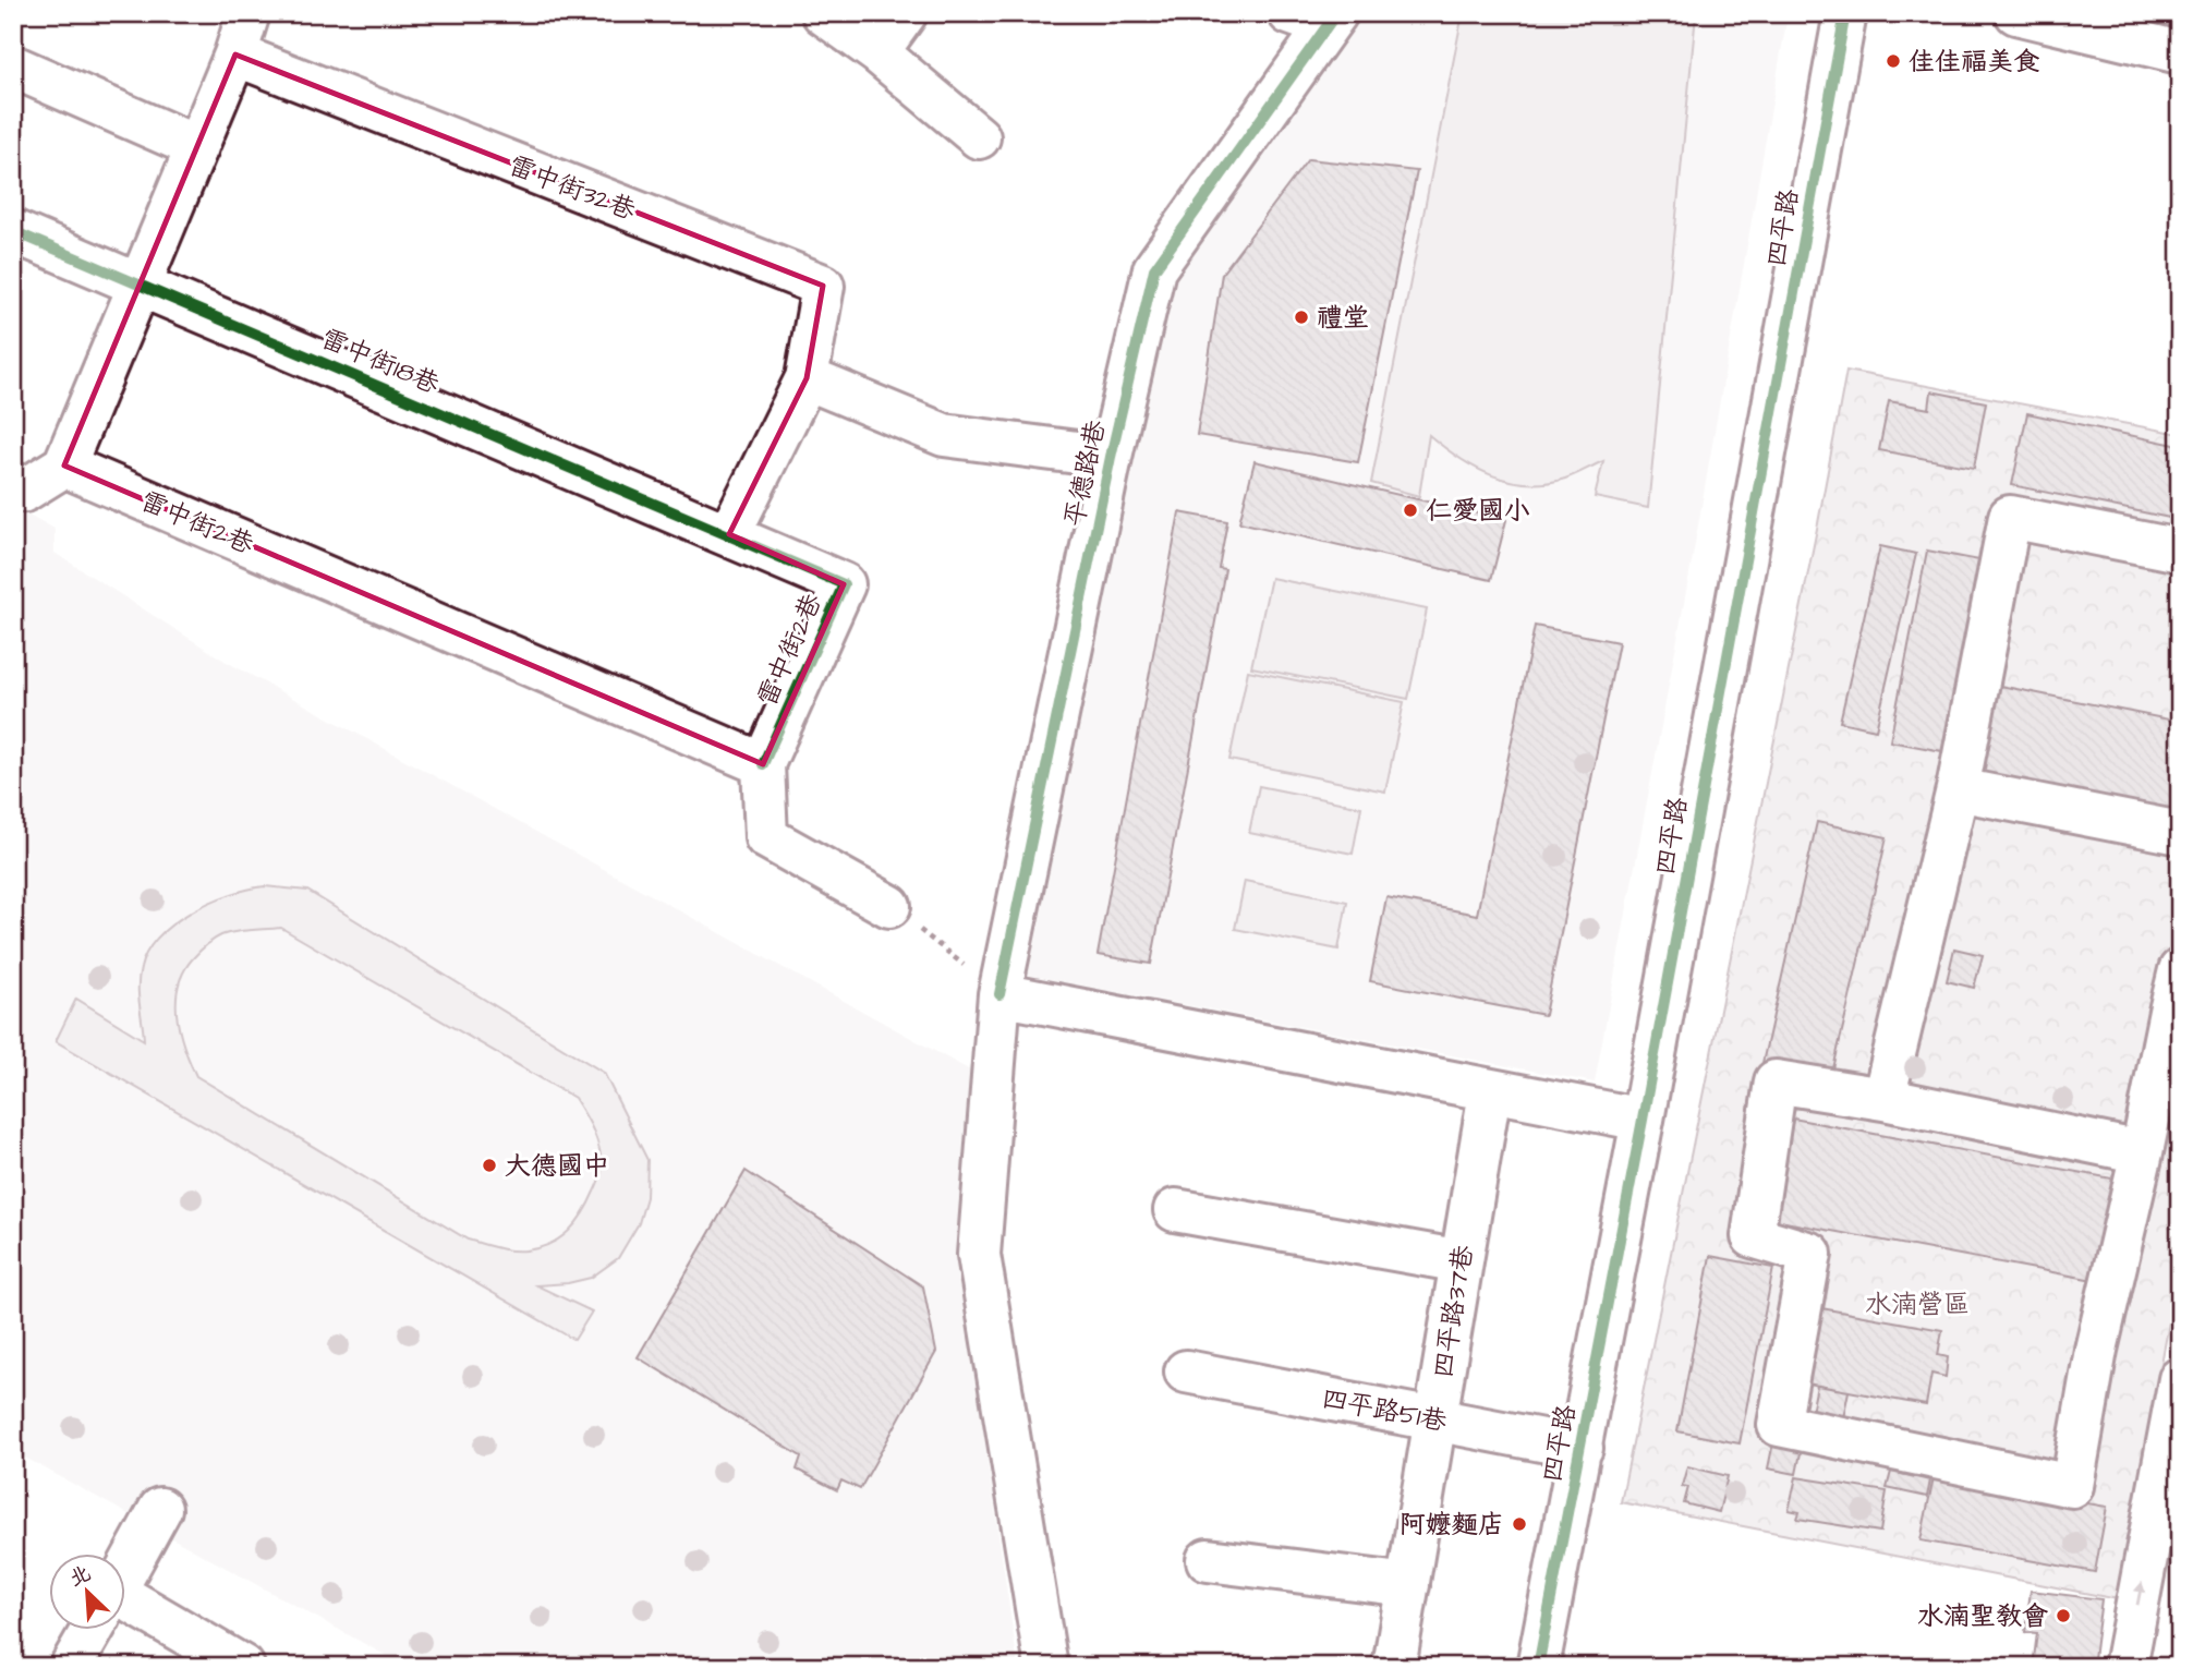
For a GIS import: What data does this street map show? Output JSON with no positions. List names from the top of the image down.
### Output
{
  "streets": {
    "street": [
      "雷中街32巷",
      "四平路",
      "雷中街18巷",
      "平德路1巷",
      "雷中街2巷",
      "四平路37巷",
      "四平路51巷"
    ]
  },
  "crossings": [
    ["雷中街32巷", "雷中街18巷"],
    ["雷中街32巷", "雷中街2巷"],
    ["四平路", "四平路51巷"],
    ["雷中街18巷", "雷中街2巷"],
    ["四平路37巷", "四平路51巷"]
  ],
  "parks": ["水湳營區"],
  "places": [
    "佳佳福美食",
    "禮堂",
    "仁愛國小",
    "大德國中",
    "阿嬤麵店",
    "水湳聖教會"
  ],
  "north": "top left"
}
